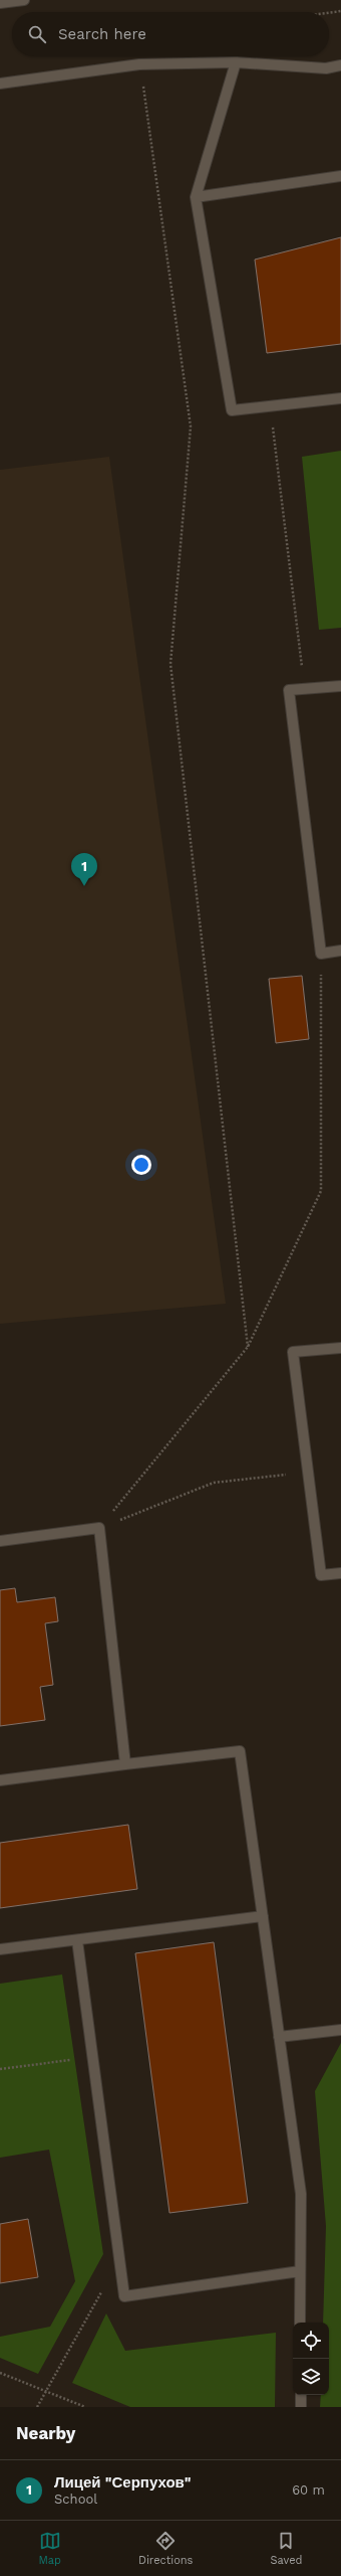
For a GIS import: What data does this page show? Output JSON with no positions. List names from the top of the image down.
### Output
{
  "page": {
    "search": "Search here",
    "pins": "1",
    "heading": "Nearby",
    "list": [
      {
        "mark": "1",
        "name": "Лицей \"Серпухов\"",
        "note": "School",
        "value": "60 m"
      }
    ],
    "nav": ["Map", "Directions", "Saved"]
  }
}
